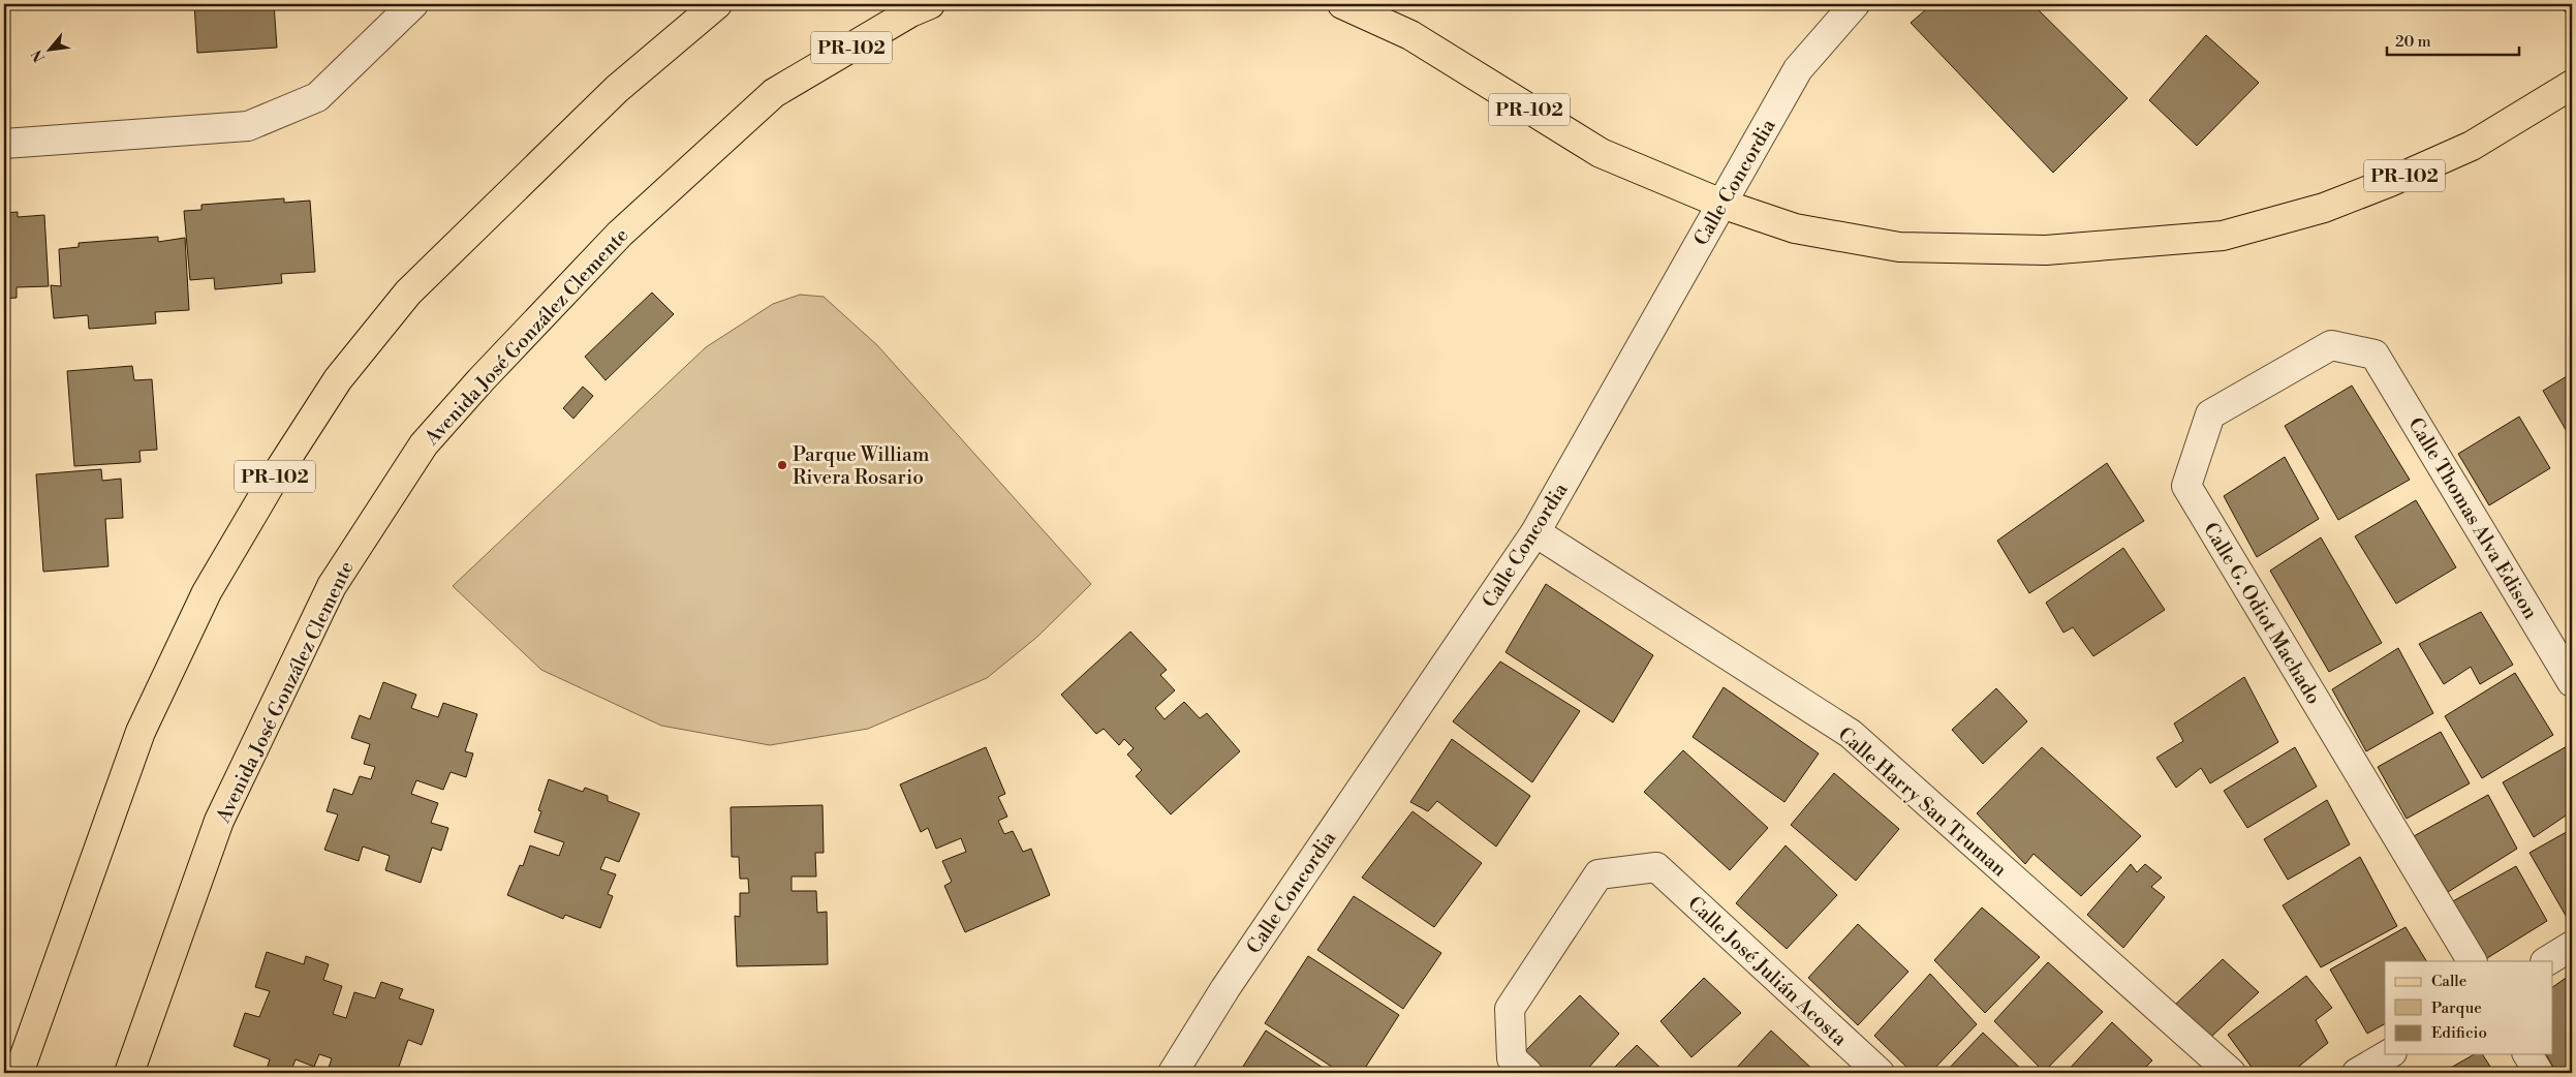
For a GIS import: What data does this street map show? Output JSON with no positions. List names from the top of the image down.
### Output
{
  "streets": {
    "main road": ["PR-102", "Avenida José González Clemente"],
    "street": [
      "Calle Concordia",
      "Calle Thomas Alva Edison",
      "Calle G. Odiot Machado",
      "Calle Harry San Truman",
      "Calle José Julián Acosta"
    ]
  },
  "crossings": [
    ["PR-102", "Calle Concordia"],
    ["Calle Concordia", "Calle Harry San Truman"],
    ["Calle Thomas Alva Edison", "Calle G. Odiot Machado"]
  ],
  "places": ["Parque William Rivera Rosario"],
  "legend": ["Calle", "Parque", "Edificio"],
  "scale_bar": "20 m",
  "north": "bottom left"
}
